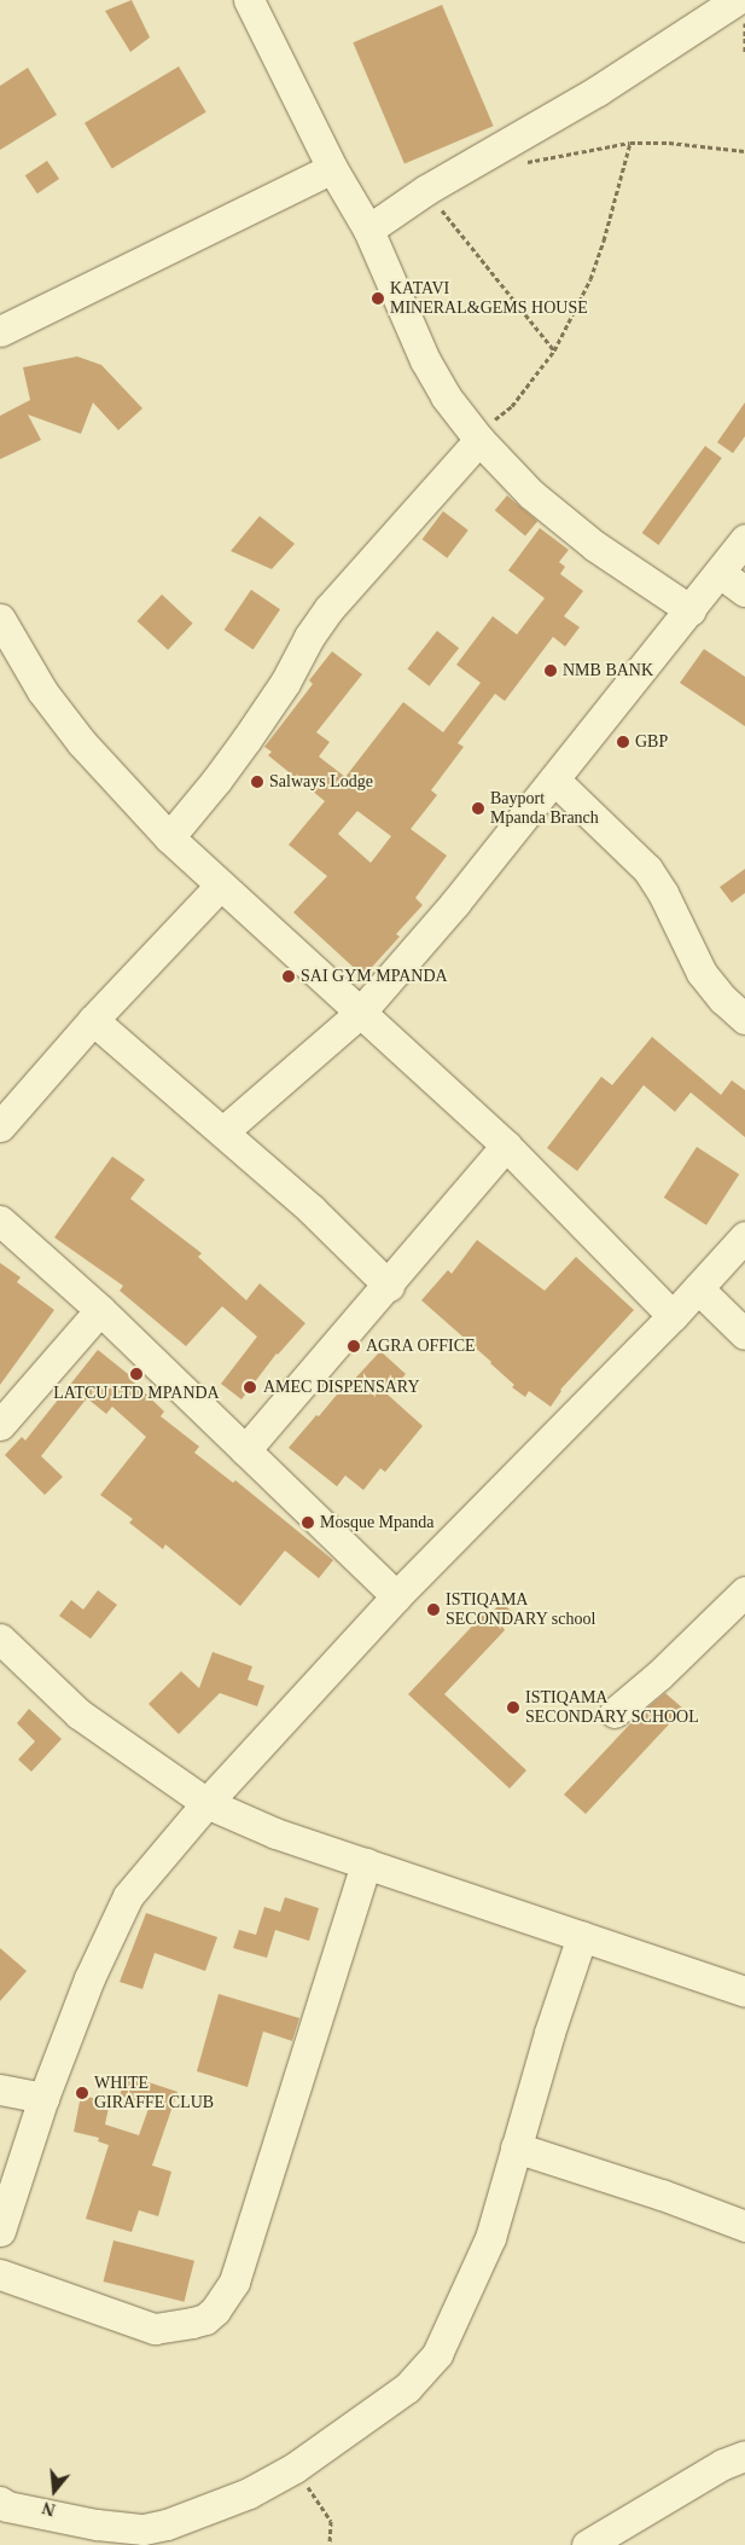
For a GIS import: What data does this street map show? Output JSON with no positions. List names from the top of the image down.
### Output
{
  "places": [
    "KATAVI MINERAL&GEMS HOUSE",
    "NMB BANK",
    "GBP",
    "Salways Lodge",
    "Bayport Mpanda Branch",
    "SAI GYM MPANDA",
    "AGRA OFFICE",
    "LATCU LTD MPANDA",
    "AMEC DISPENSARY",
    "Mosque Mpanda",
    "ISTIQAMA SECONDARY school",
    "ISTIQAMA SECONDARY SCHOOL",
    "WHITE GIRAFFE CLUB"
  ],
  "north": "bottom"
}
